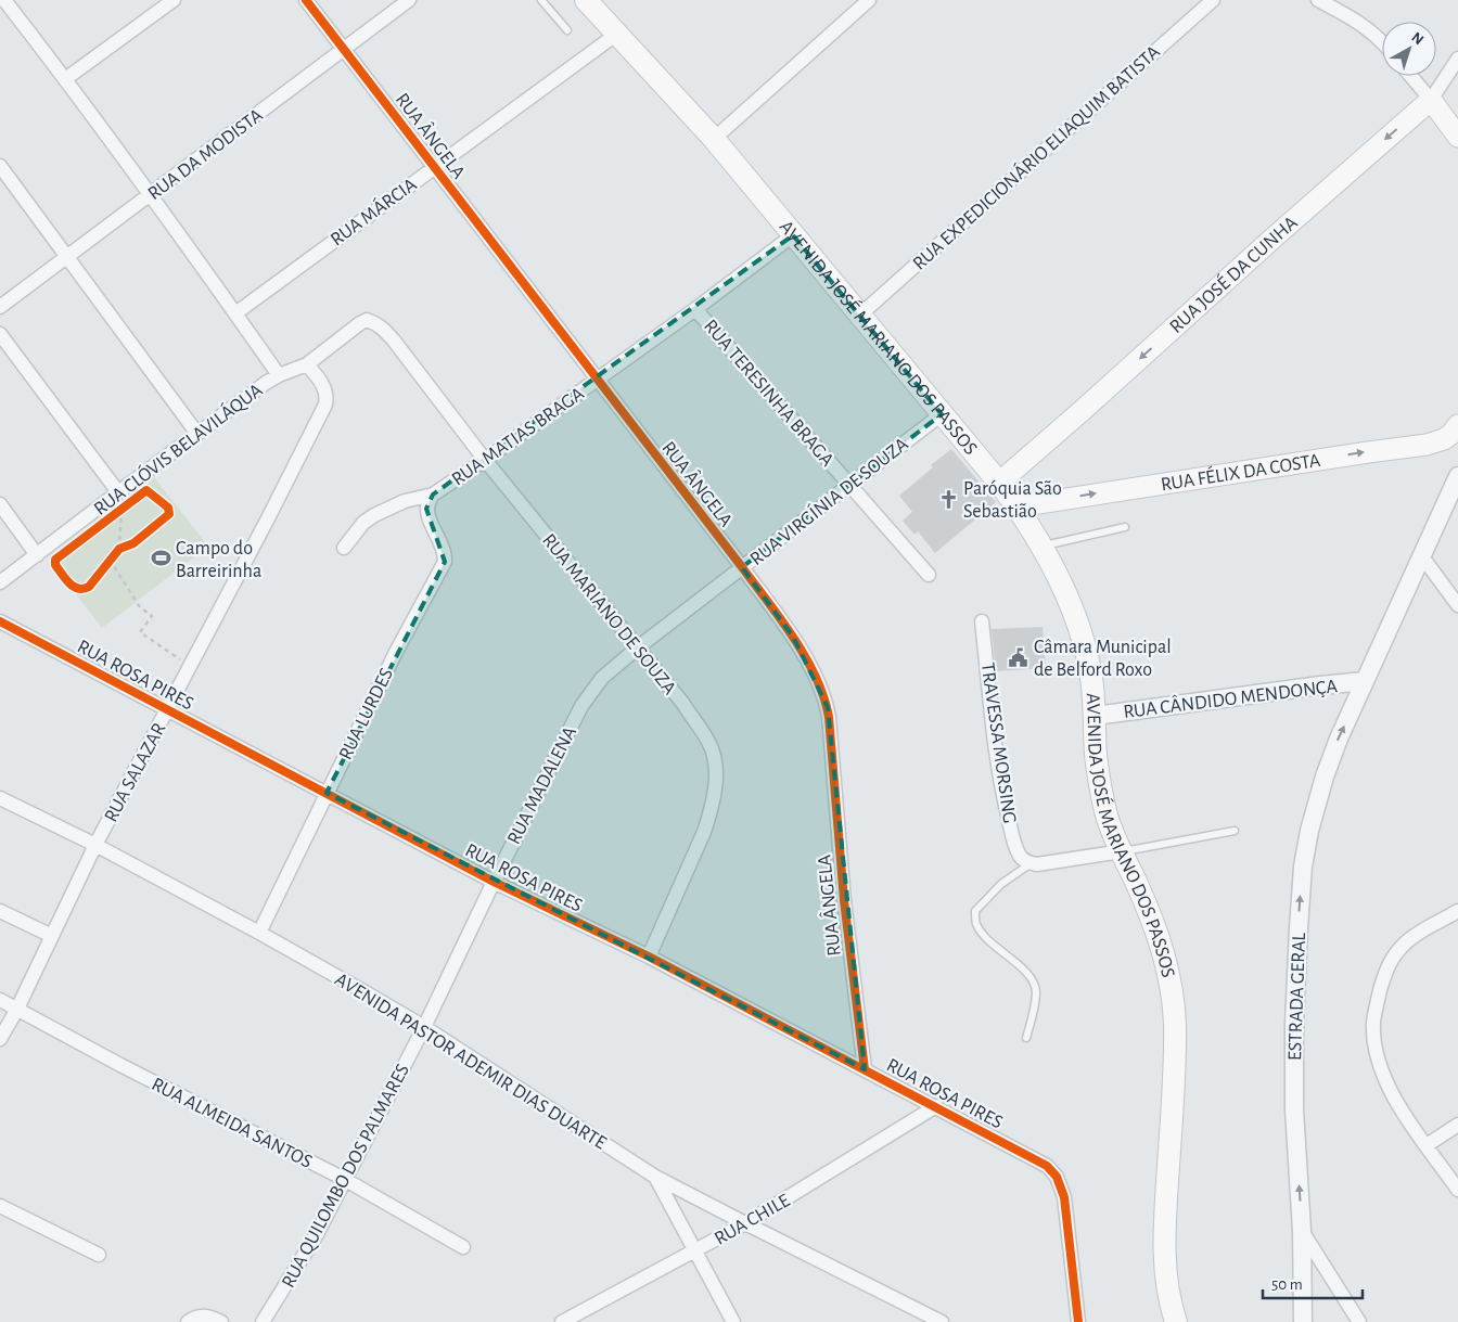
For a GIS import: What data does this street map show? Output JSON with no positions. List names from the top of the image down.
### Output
{
  "streets": {
    "main road": ["RUA JOSÉ DA CUNHA", "AVENIDA JOSÉ MARIANO DOS PASSOS", "RUA FÉLIX DA COSTA"],
    "street": [
      "RUA ÂNGELA",
      "RUA DA MODISTA",
      "RUA EXPEDICIONÁRIO ELIAQUIM BATISTA",
      "RUA MÁRCIA",
      "RUA TERESINHA BRAGA",
      "RUA MATIAS BRAGA",
      "RUA CLÓVIS BELAVILÁQUA",
      "RUA VIRGÍNIA DE SOUZA",
      "RUA MARIANO DE SOUZA",
      "RUA ROSA PIRES",
      "RUA CÂNDIDO MENDONÇA",
      "RUA LURDES",
      "TRAVESSA MORSING",
      "RUA SALAZAR",
      "RUA MADALENA",
      "ESTRADA GERAL",
      "AVENIDA PASTOR ADEMIR DIAS DUARTE",
      "RUA ALMEIDA SANTOS",
      "RUA QUILOMBO DOS PALMARES",
      "RUA CHILE"
    ]
  },
  "crossings": [
    ["RUA ÂNGELA", "RUA DA MODISTA"],
    ["RUA ÂNGELA", "RUA MÁRCIA"],
    ["RUA ÂNGELA", "RUA MATIAS BRAGA"],
    ["RUA ÂNGELA", "RUA VIRGÍNIA DE SOUZA"],
    ["RUA ÂNGELA", "RUA ROSA PIRES"],
    ["RUA EXPEDICIONÁRIO ELIAQUIM BATISTA", "AVENIDA JOSÉ MARIANO DOS PASSOS"],
    ["RUA MÁRCIA", "AVENIDA JOSÉ MARIANO DOS PASSOS"],
    ["RUA JOSÉ DA CUNHA", "AVENIDA JOSÉ MARIANO DOS PASSOS"],
    ["AVENIDA JOSÉ MARIANO DOS PASSOS", "RUA MATIAS BRAGA"],
    ["AVENIDA JOSÉ MARIANO DOS PASSOS", "RUA FÉLIX DA COSTA"],
    ["AVENIDA JOSÉ MARIANO DOS PASSOS", "RUA VIRGÍNIA DE SOUZA"],
    ["AVENIDA JOSÉ MARIANO DOS PASSOS", "RUA CÂNDIDO MENDONÇA"],
    ["RUA TERESINHA BRAGA", "RUA MATIAS BRAGA"],
    ["RUA TERESINHA BRAGA", "RUA VIRGÍNIA DE SOUZA"],
    ["RUA MATIAS BRAGA", "RUA MARIANO DE SOUZA"],
    ["RUA MATIAS BRAGA", "RUA LURDES"],
    ["RUA CLÓVIS BELAVILÁQUA", "RUA MARIANO DE SOUZA"],
    ["RUA CLÓVIS BELAVILÁQUA", "RUA SALAZAR"],
    ["RUA VIRGÍNIA DE SOUZA", "RUA MARIANO DE SOUZA"],
    ["RUA VIRGÍNIA DE SOUZA", "RUA MADALENA"],
    ["RUA MARIANO DE SOUZA", "RUA ROSA PIRES"],
    ["RUA MARIANO DE SOUZA", "RUA MADALENA"],
    ["RUA ROSA PIRES", "RUA LURDES"],
    ["RUA ROSA PIRES", "RUA SALAZAR"],
    ["RUA ROSA PIRES", "RUA MADALENA"],
    ["RUA ROSA PIRES", "RUA CHILE"],
    ["RUA CÂNDIDO MENDONÇA", "ESTRADA GERAL"],
    ["RUA LURDES", "AVENIDA PASTOR ADEMIR DIAS DUARTE"],
    ["RUA SALAZAR", "AVENIDA PASTOR ADEMIR DIAS DUARTE"],
    ["RUA SALAZAR", "RUA ALMEIDA SANTOS"],
    ["RUA MADALENA", "AVENIDA PASTOR ADEMIR DIAS DUARTE"],
    ["RUA MADALENA", "RUA QUILOMBO DOS PALMARES"],
    ["AVENIDA PASTOR ADEMIR DIAS DUARTE", "RUA QUILOMBO DOS PALMARES"],
    ["AVENIDA PASTOR ADEMIR DIAS DUARTE", "RUA CHILE"],
    ["RUA ALMEIDA SANTOS", "RUA QUILOMBO DOS PALMARES"]
  ],
  "one_way": ["RUA JOSÉ DA CUNHA", "RUA FÉLIX DA COSTA", "ESTRADA GERAL"],
  "places": {
    "church": ["Paróquia São Sebastião"],
    "sports": ["Campo do Barreirinha"],
    "public building": ["Câmara Municipal de Belford Roxo"]
  },
  "scale_bar": "50 m",
  "north": "top right"
}
